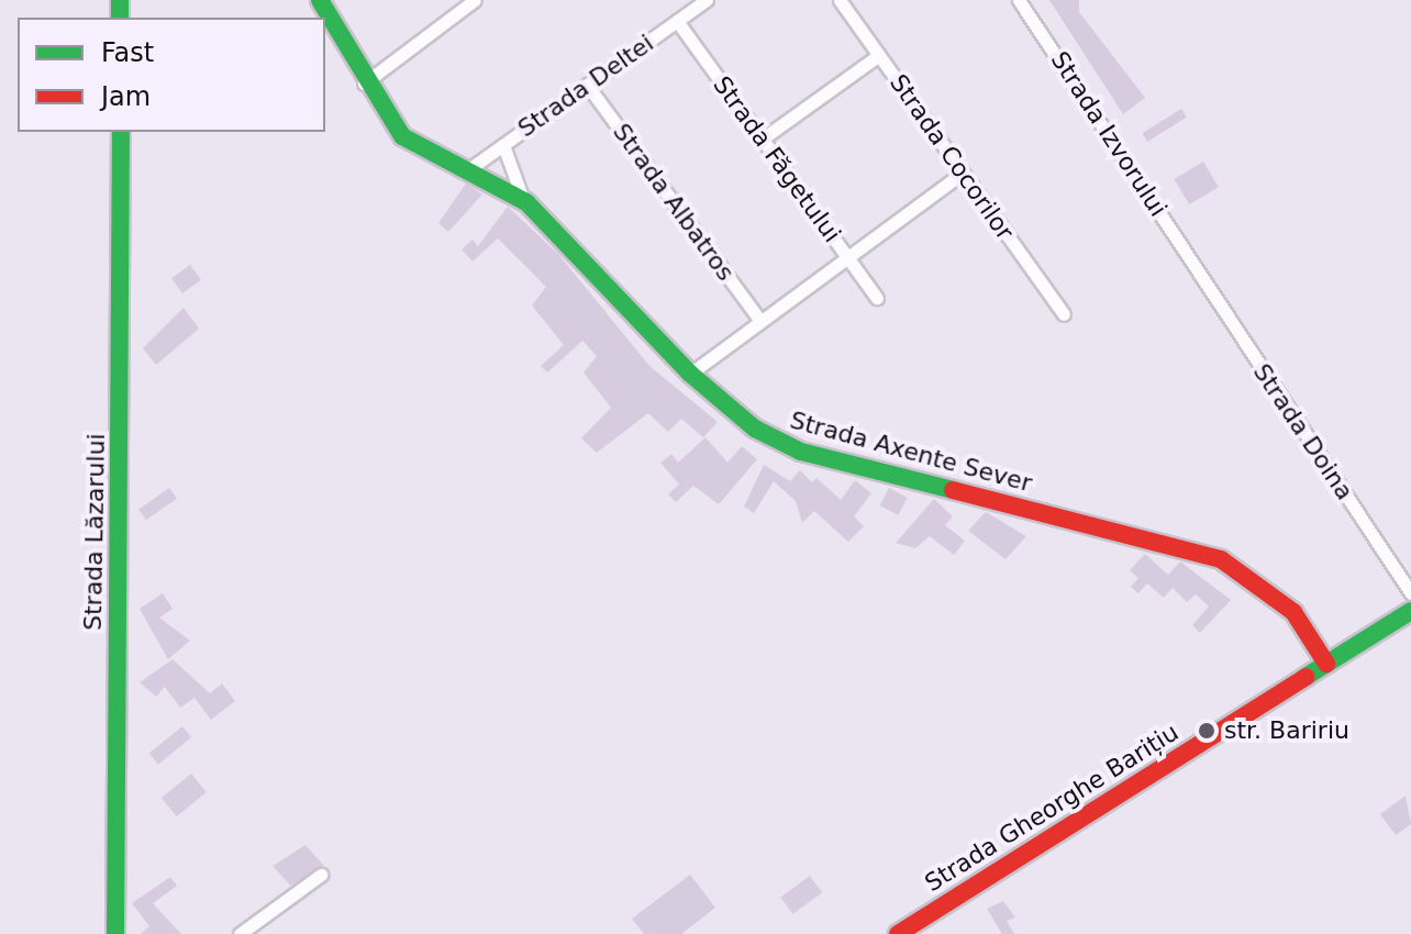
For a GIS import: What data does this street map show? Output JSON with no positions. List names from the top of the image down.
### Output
{
  "streets": {
    "street": [
      "Strada Deltei",
      "Strada Izvorului",
      "Strada Cocorilor",
      "Strada Făgetului",
      "Strada Albatros",
      "Strada Doina",
      "Strada Axente Sever",
      "Strada Lăzarului",
      "Strada Gheorghe Barițiu"
    ]
  },
  "crossings": [
    ["Strada Deltei", "Strada Făgetului"],
    ["Strada Deltei", "Strada Albatros"],
    ["Strada Deltei", "Strada Axente Sever"],
    ["Strada Izvorului", "Strada Doina"],
    ["Strada Axente Sever", "Strada Gheorghe Barițiu"]
  ],
  "places": ["str. Baririu"],
  "legend": ["Fast", "Jam"]
}
